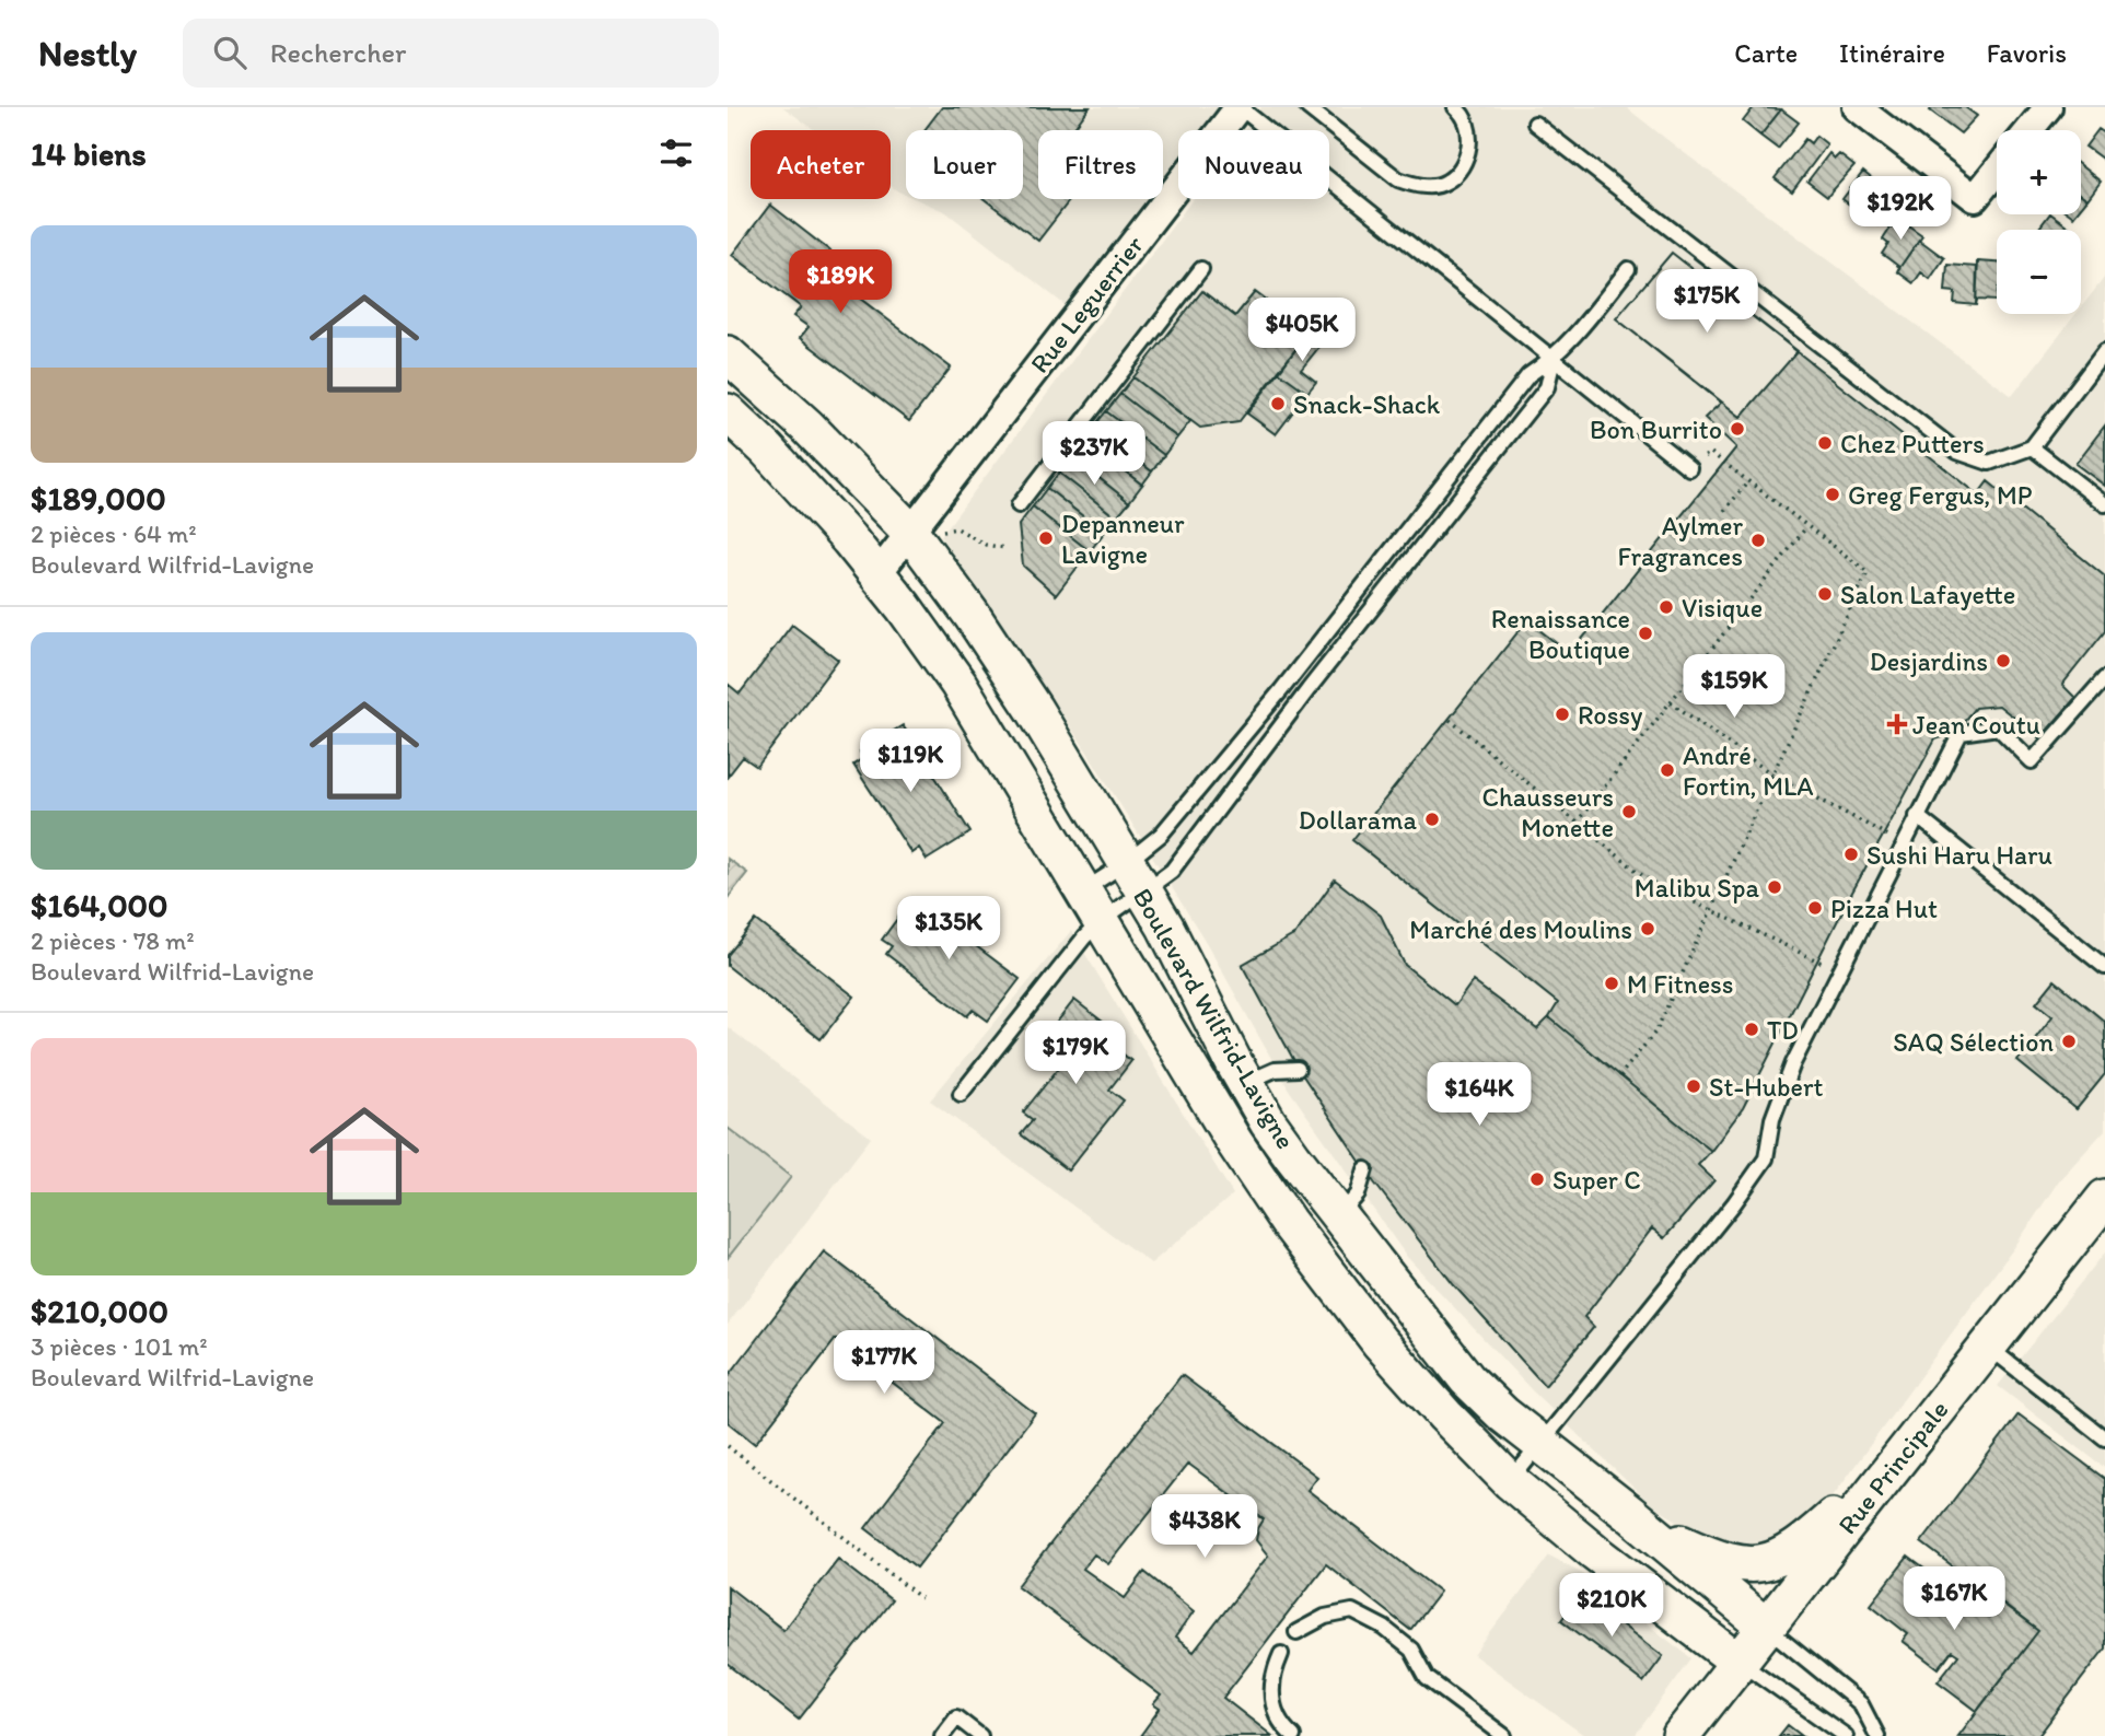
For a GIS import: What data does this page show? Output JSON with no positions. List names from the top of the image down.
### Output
{
  "streets": {
    "main road": ["Boulevard Wilfrid-Lavigne", "Rue Principale"],
    "street": ["Rue Leguerrier"]
  },
  "crossings": [
    ["Rue Leguerrier", "Boulevard Wilfrid-Lavigne"],
    ["Boulevard Wilfrid-Lavigne", "Rue Principale"]
  ],
  "places": {
    "other": [
      "Snack-Shack",
      "Bon Burrito",
      "Chez Putters",
      "Greg Fergus, MP",
      "Depanneur Lavigne",
      "Aylmer Fragrances",
      "Salon Lafayette",
      "Visique",
      "Renaissance Boutique",
      "Desjardins",
      "Rossy",
      "André Fortin, MLA",
      "Chausseurs Monette",
      "Dollarama",
      "Sushi Haru Haru",
      "Malibu Spa",
      "Pizza Hut",
      "Marché des Moulins",
      "M Fitness",
      "TD",
      "SAQ Sélection",
      "St-Hubert",
      "Super C"
    ],
    "health": ["Jean Coutu"]
  },
  "page": {
    "header": "Nestly",
    "search": "Rechercher",
    "nav": ["Carte", "Itinéraire", "Favoris"],
    "heading": "14 biens",
    "map_buttons": ["+", "−"],
    "chip": [
      "Acheter",
      "Louer",
      "Filtres",
      "Nouveau"
    ],
    "price": [
      "$192K",
      "$189K",
      "$175K",
      "$405K",
      "$237K",
      "$159K",
      "$119K",
      "$135K",
      "$179K",
      "$164K",
      "$177K",
      "$438K",
      "$167K",
      "$210K"
    ],
    "list": [
      {
        "name": "$189,000",
        "note": "2 pièces · 64 m² · Boulevard Wilfrid-Lavigne"
      },
      {
        "name": "$164,000",
        "note": "2 pièces · 78 m² · Boulevard Wilfrid-Lavigne"
      },
      {
        "name": "$210,000",
        "note": "3 pièces · 101 m² · Boulevard Wilfrid-Lavigne"
      }
    ]
  }
}
